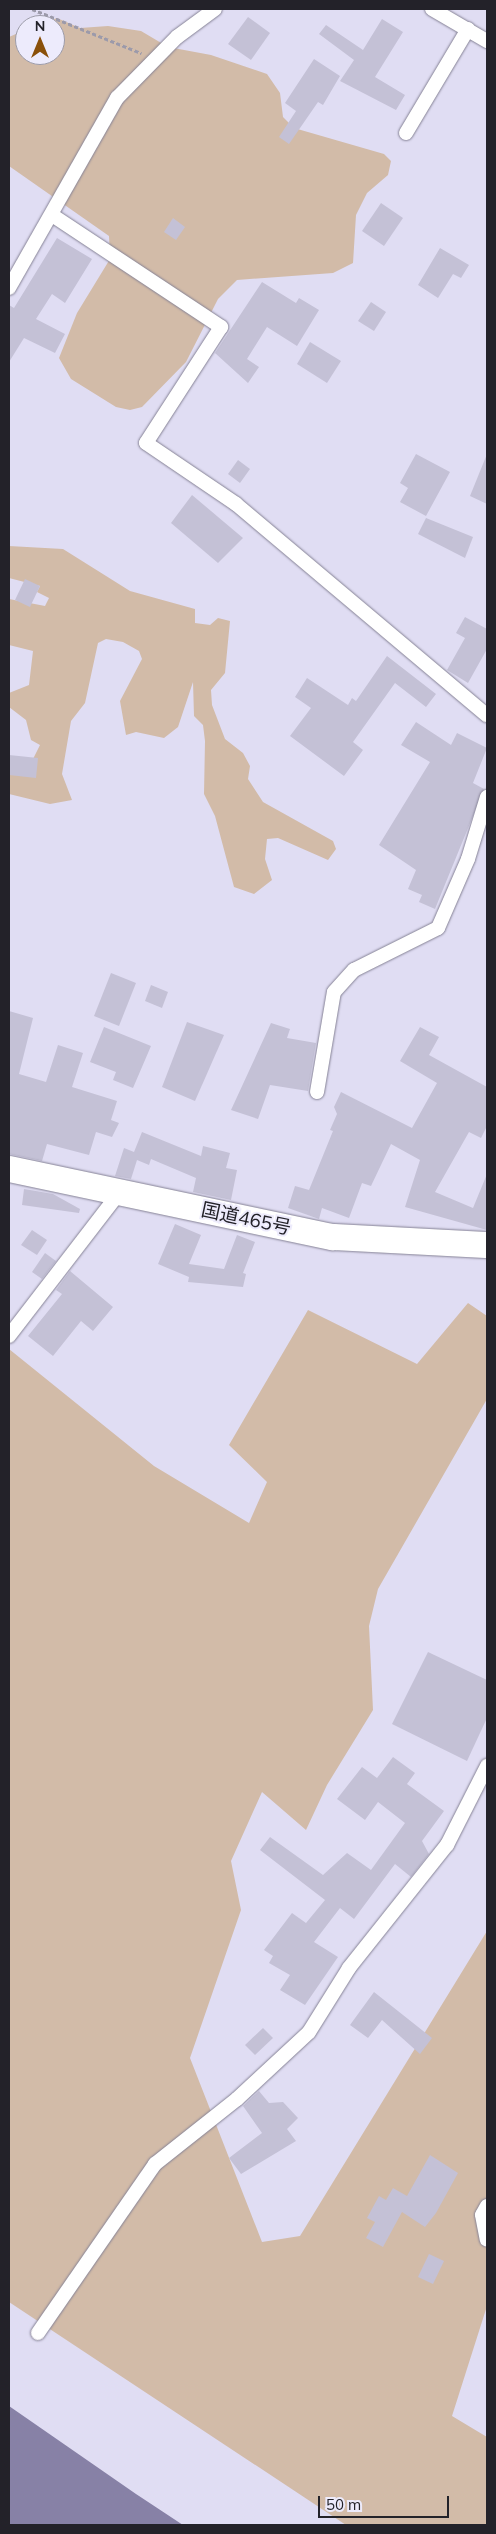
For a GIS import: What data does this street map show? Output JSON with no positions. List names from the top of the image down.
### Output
{
  "streets": {
    "highway": ["国道465号"]
  },
  "scale_bar": "50 m",
  "north": "top"
}
